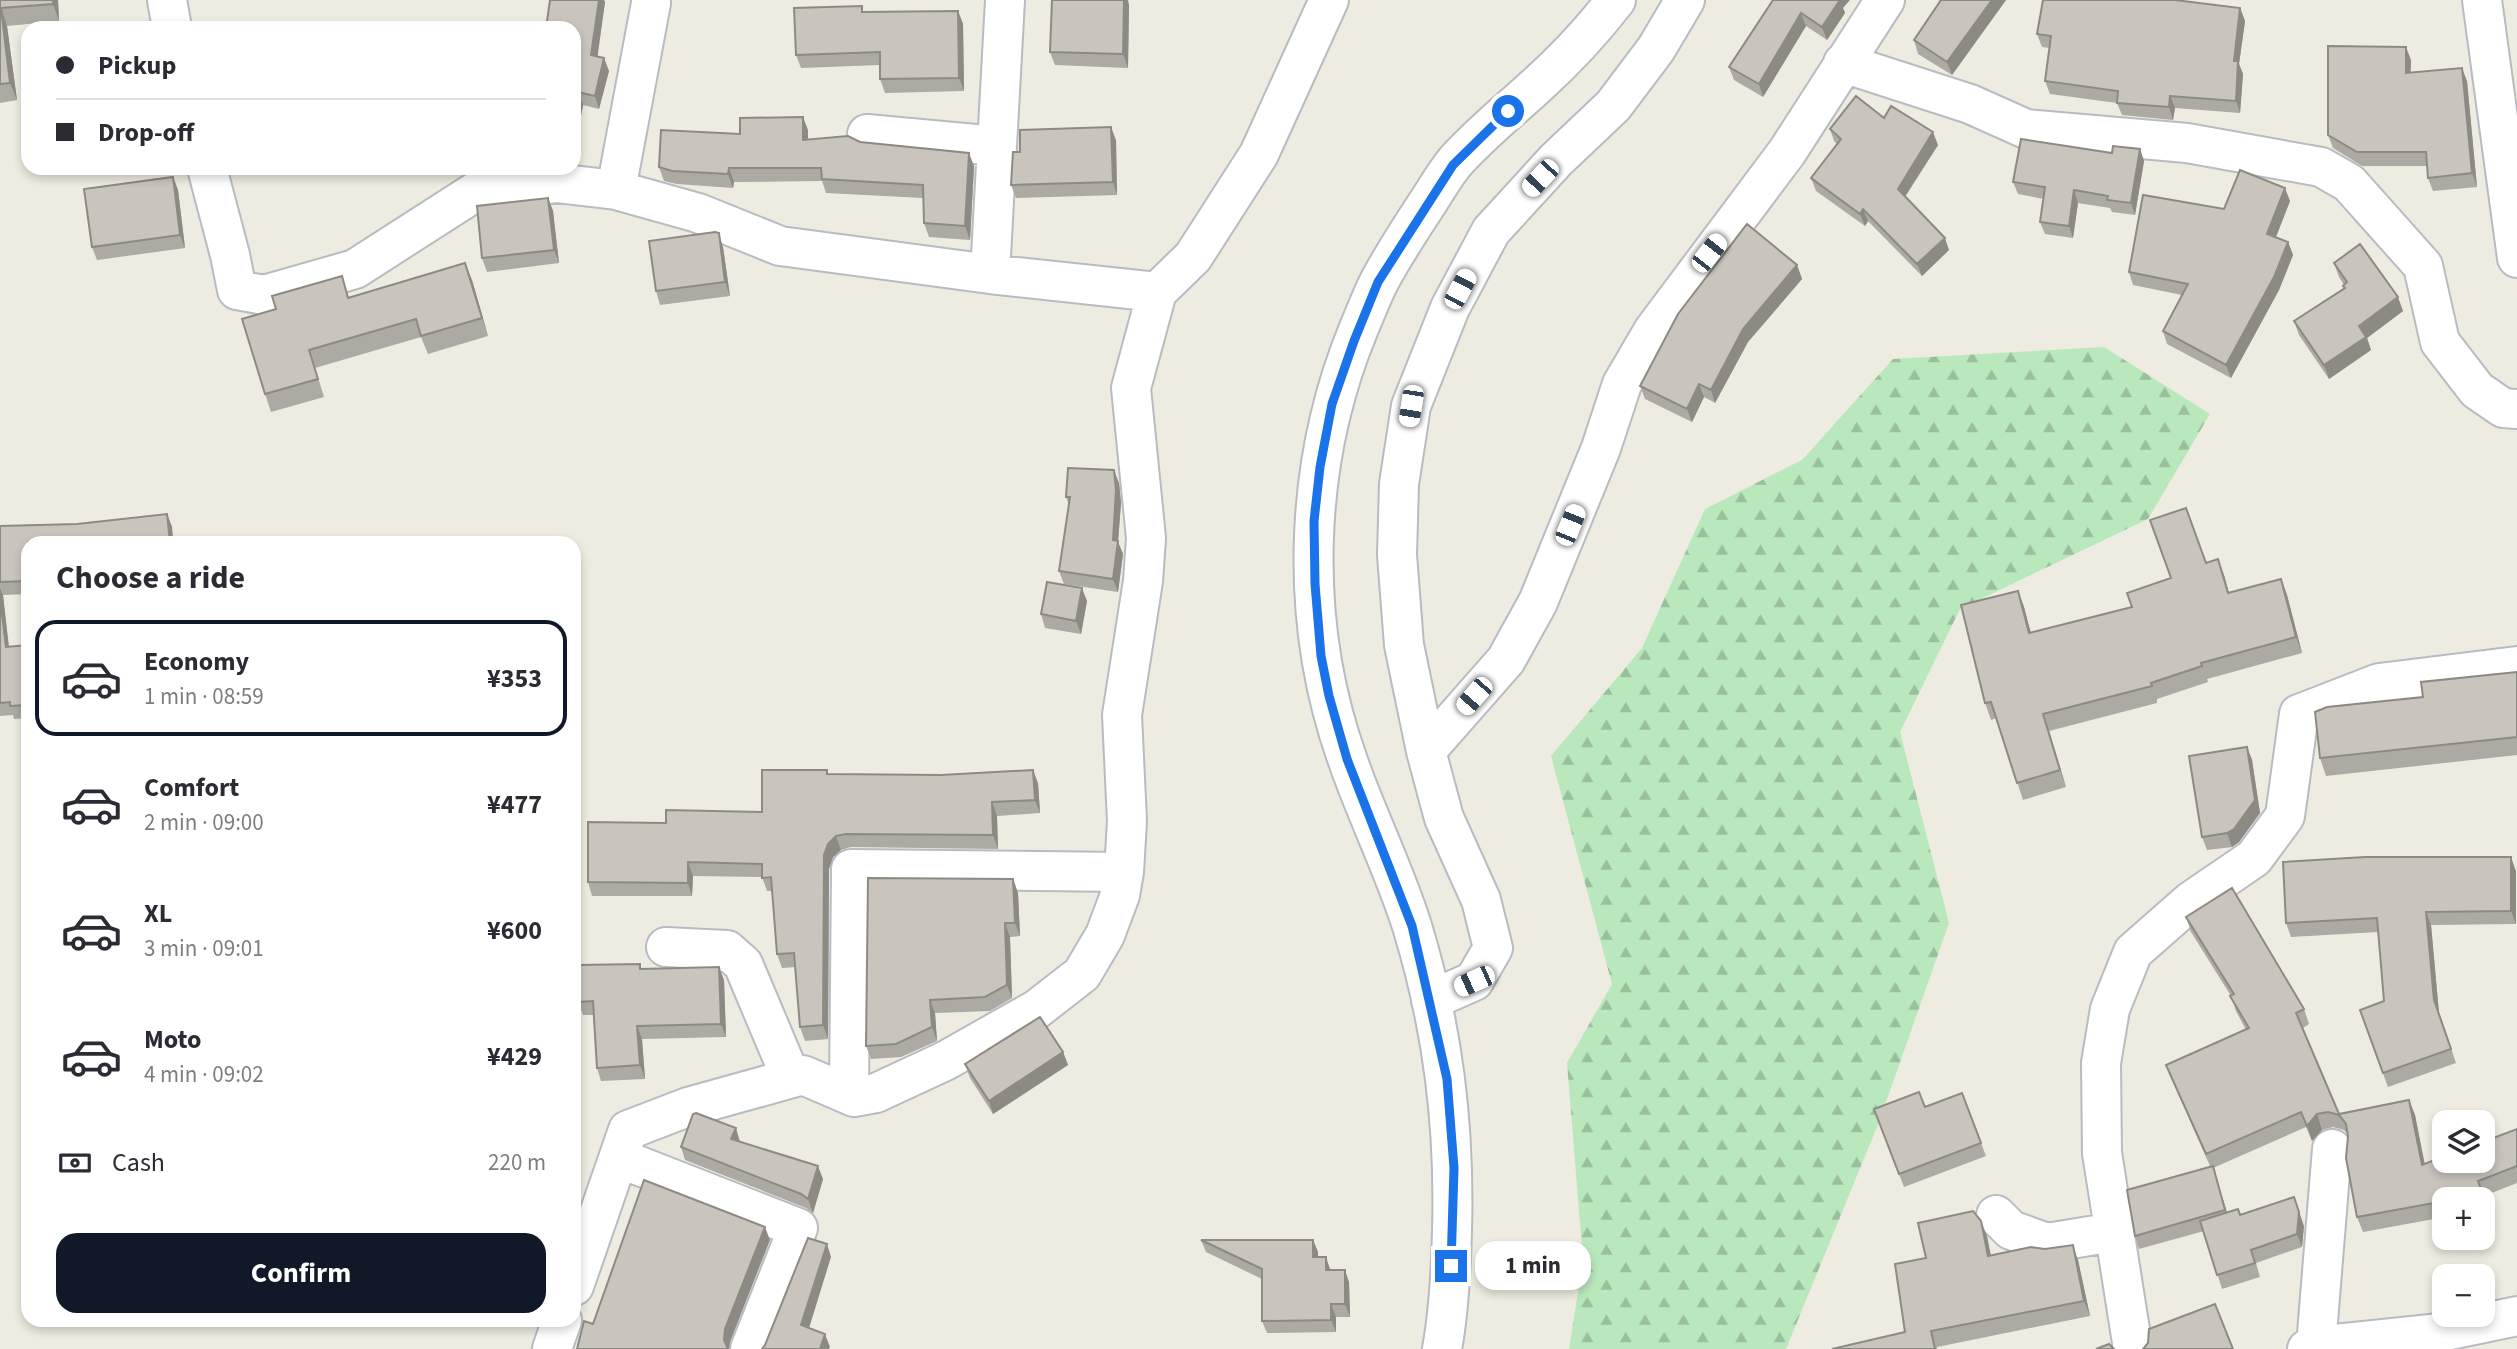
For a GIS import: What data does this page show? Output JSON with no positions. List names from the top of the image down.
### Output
{
  "page": {
    "banner": ["Pickup", "Drop-off"],
    "heading": "Choose a ride",
    "list": [
      {
        "name": "Economy",
        "note": "1 min · 08:59",
        "value": "¥353"
      },
      {
        "name": "Comfort",
        "note": "2 min · 09:00",
        "value": "¥477"
      },
      {
        "name": "XL",
        "note": "3 min · 09:01",
        "value": "¥600"
      },
      {
        "name": "Moto",
        "note": "4 min · 09:02",
        "value": "¥429"
      }
    ],
    "map_buttons": ["+", "−"],
    "pay": ["Cash", "220 m"],
    "buttons": "Confirm",
    "bubble": "1 min"
  }
}
